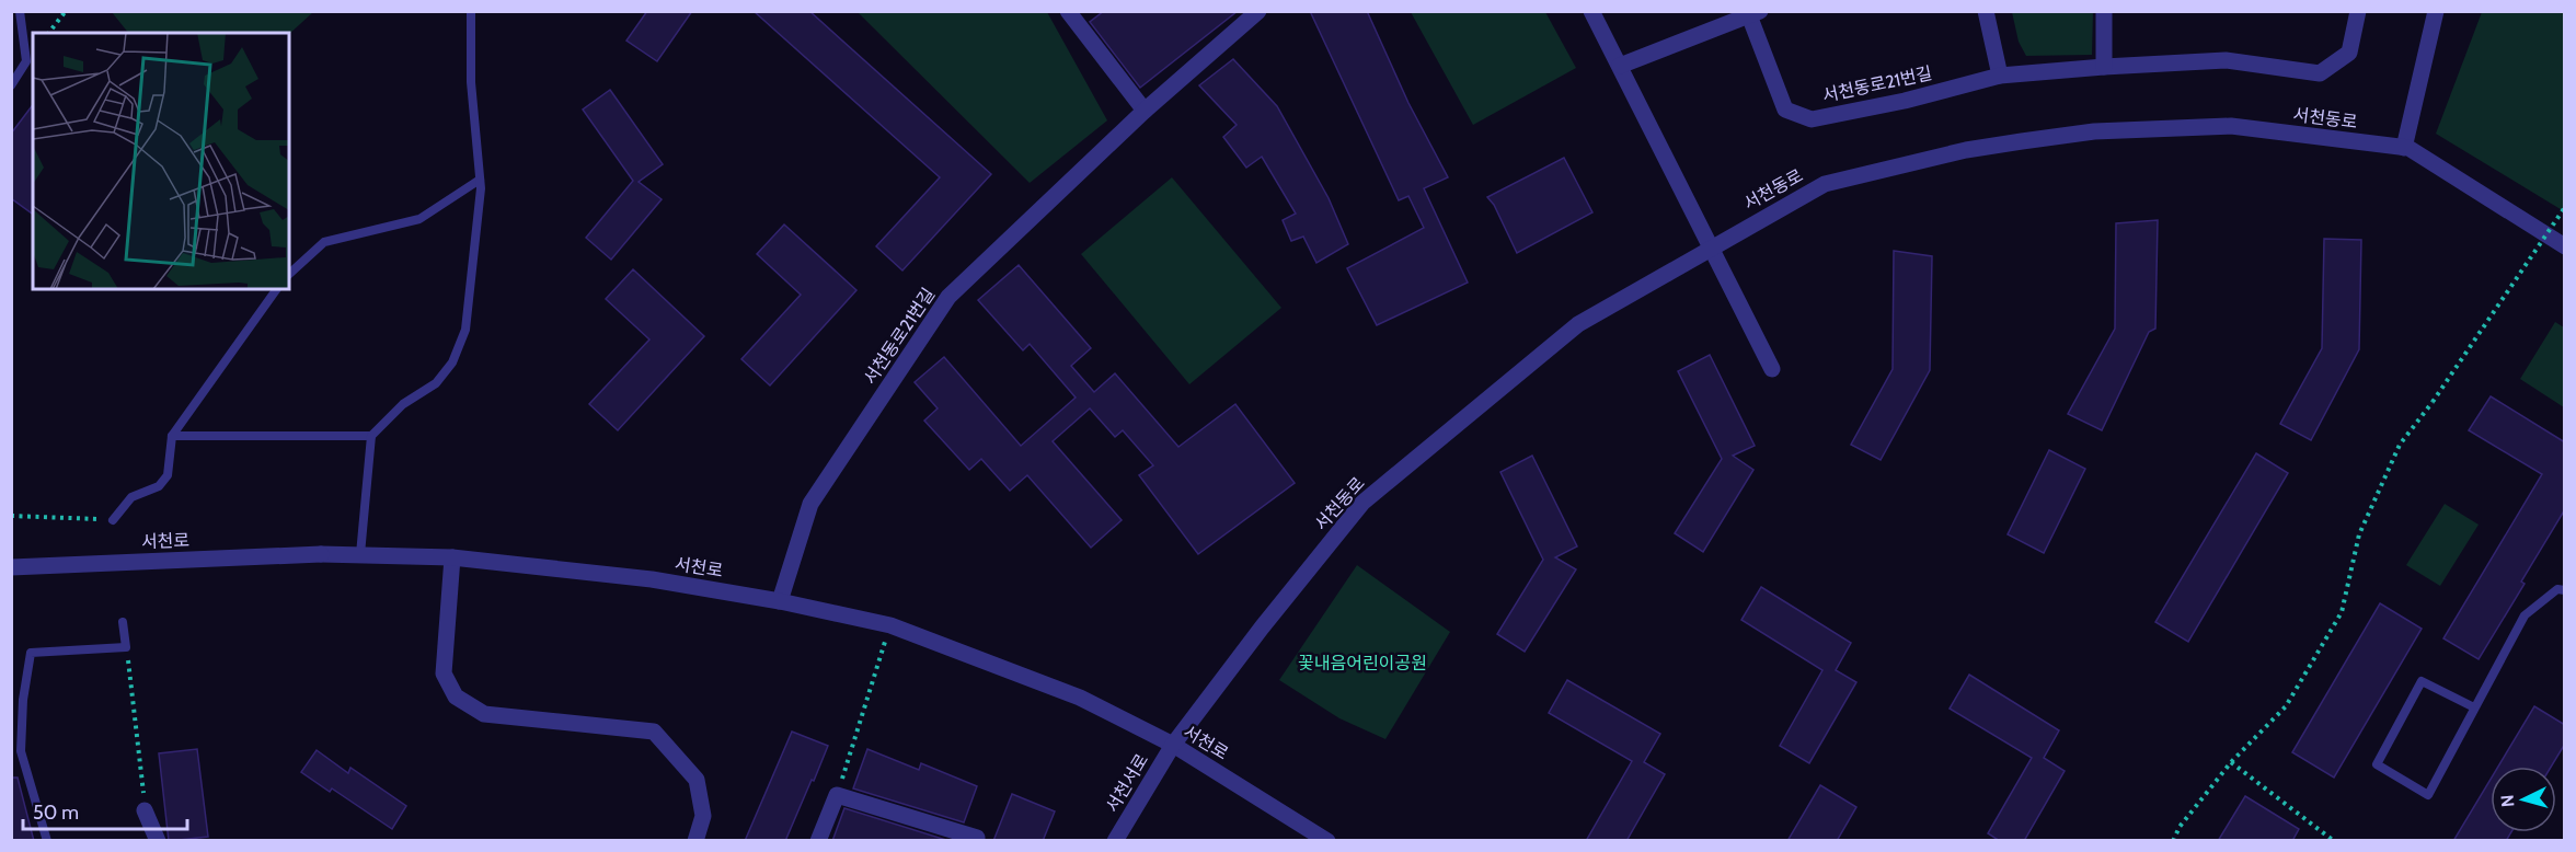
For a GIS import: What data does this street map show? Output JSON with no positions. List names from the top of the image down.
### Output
{
  "streets": {
    "street": [
      "서천동로21번길",
      "서천동로",
      "서천로",
      "서천서로"
    ]
  },
  "crossings": [
    ["서천동로21번길", "서천로"],
    ["서천동로", "서천로"],
    ["서천동로", "서천서로"],
    ["서천로", "서천서로"]
  ],
  "parks": ["꽃내음어린이공원"],
  "scale_bar": "50 m",
  "north": "left"
}
